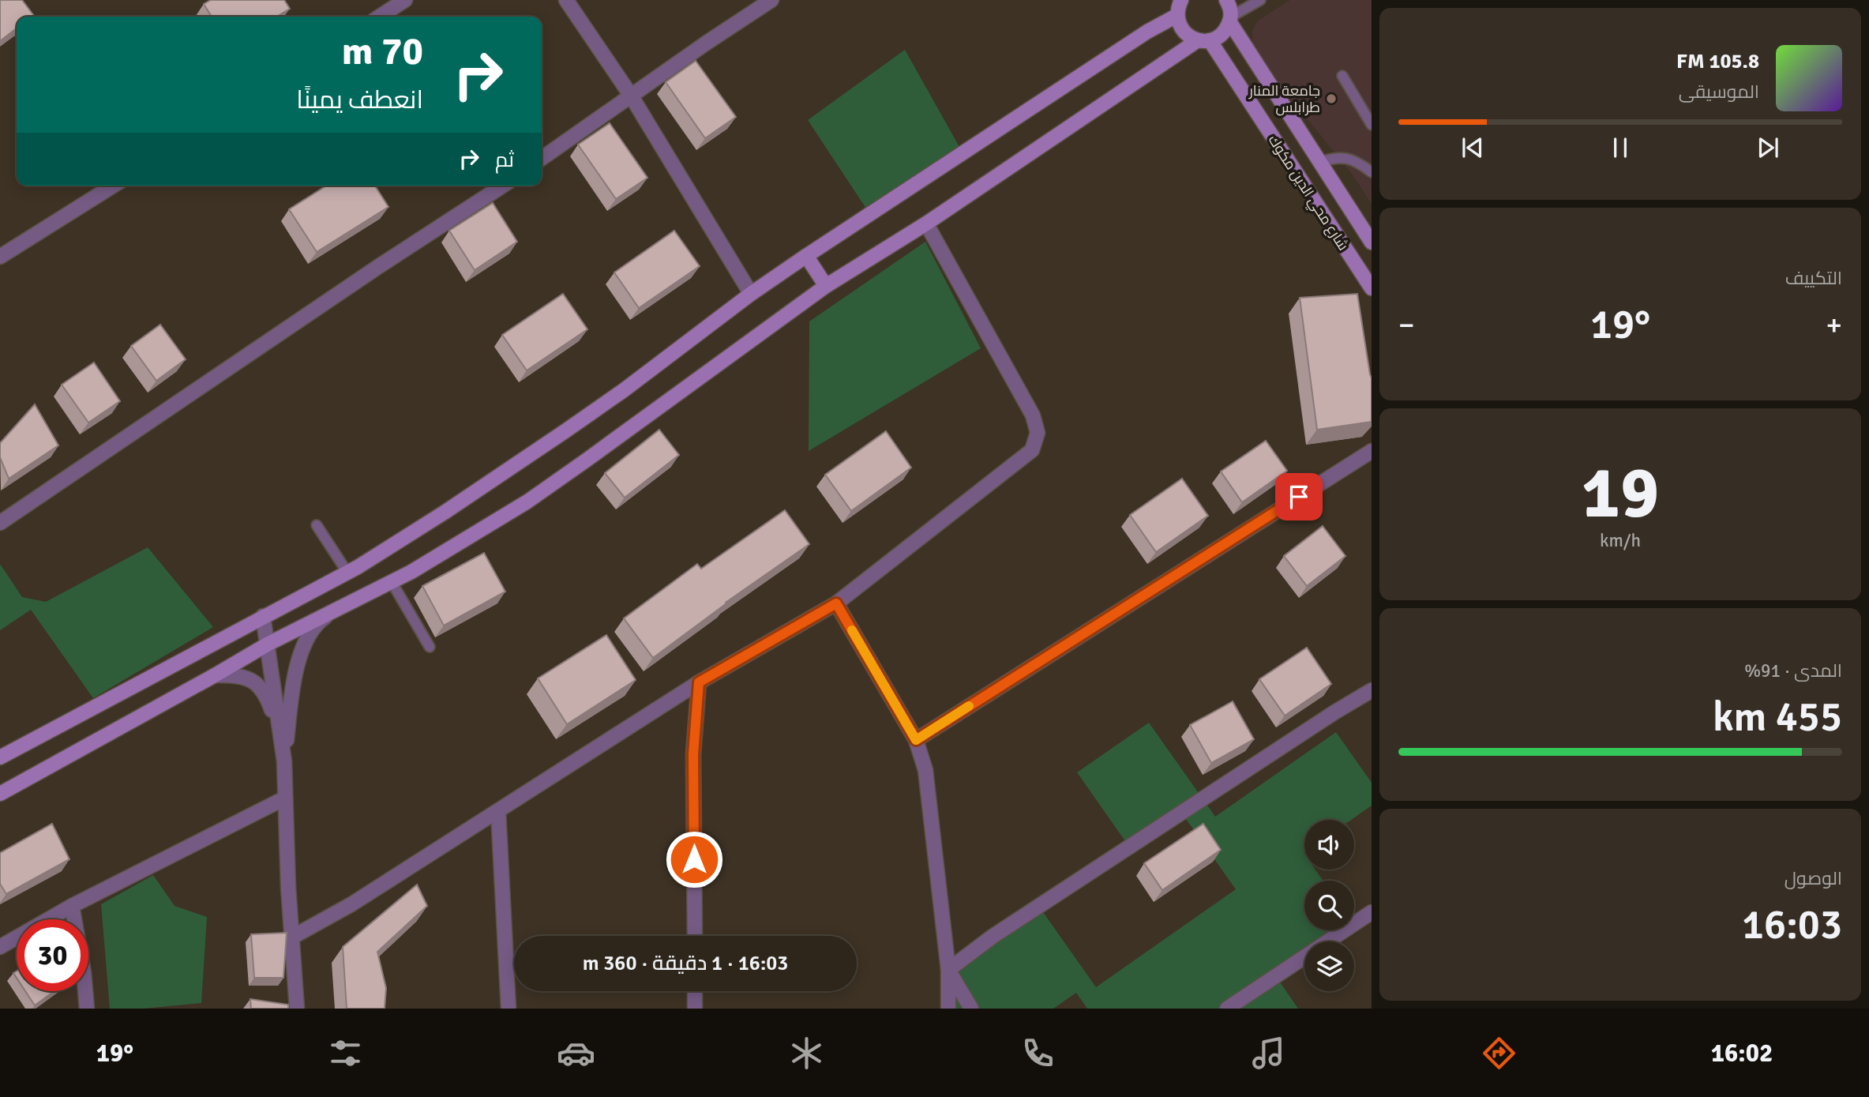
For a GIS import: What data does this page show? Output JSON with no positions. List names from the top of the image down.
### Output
{
  "streets": {
    "street": ["شارع محي الدين مكوك"]
  },
  "places": ["جامعة المنار طرابلس"],
  "page": {
    "turn": ["70 m", "انعطف يمينًا"],
    "song": ["105.8 FM", "الموسيقى"],
    "then": "ثم",
    "tile": [
      "التكييف",
      ["19", "km/h"],
      ["المدى · 91%", "455 km"],
      ["الوصول", "16:03"]
    ],
    "heat": ["−", "19°", "+"],
    "limit": "30",
    "trip": "16:03 · 1 دقيقة · 360 m",
    "tabs": ["16:02", "19°"]
  }
}
